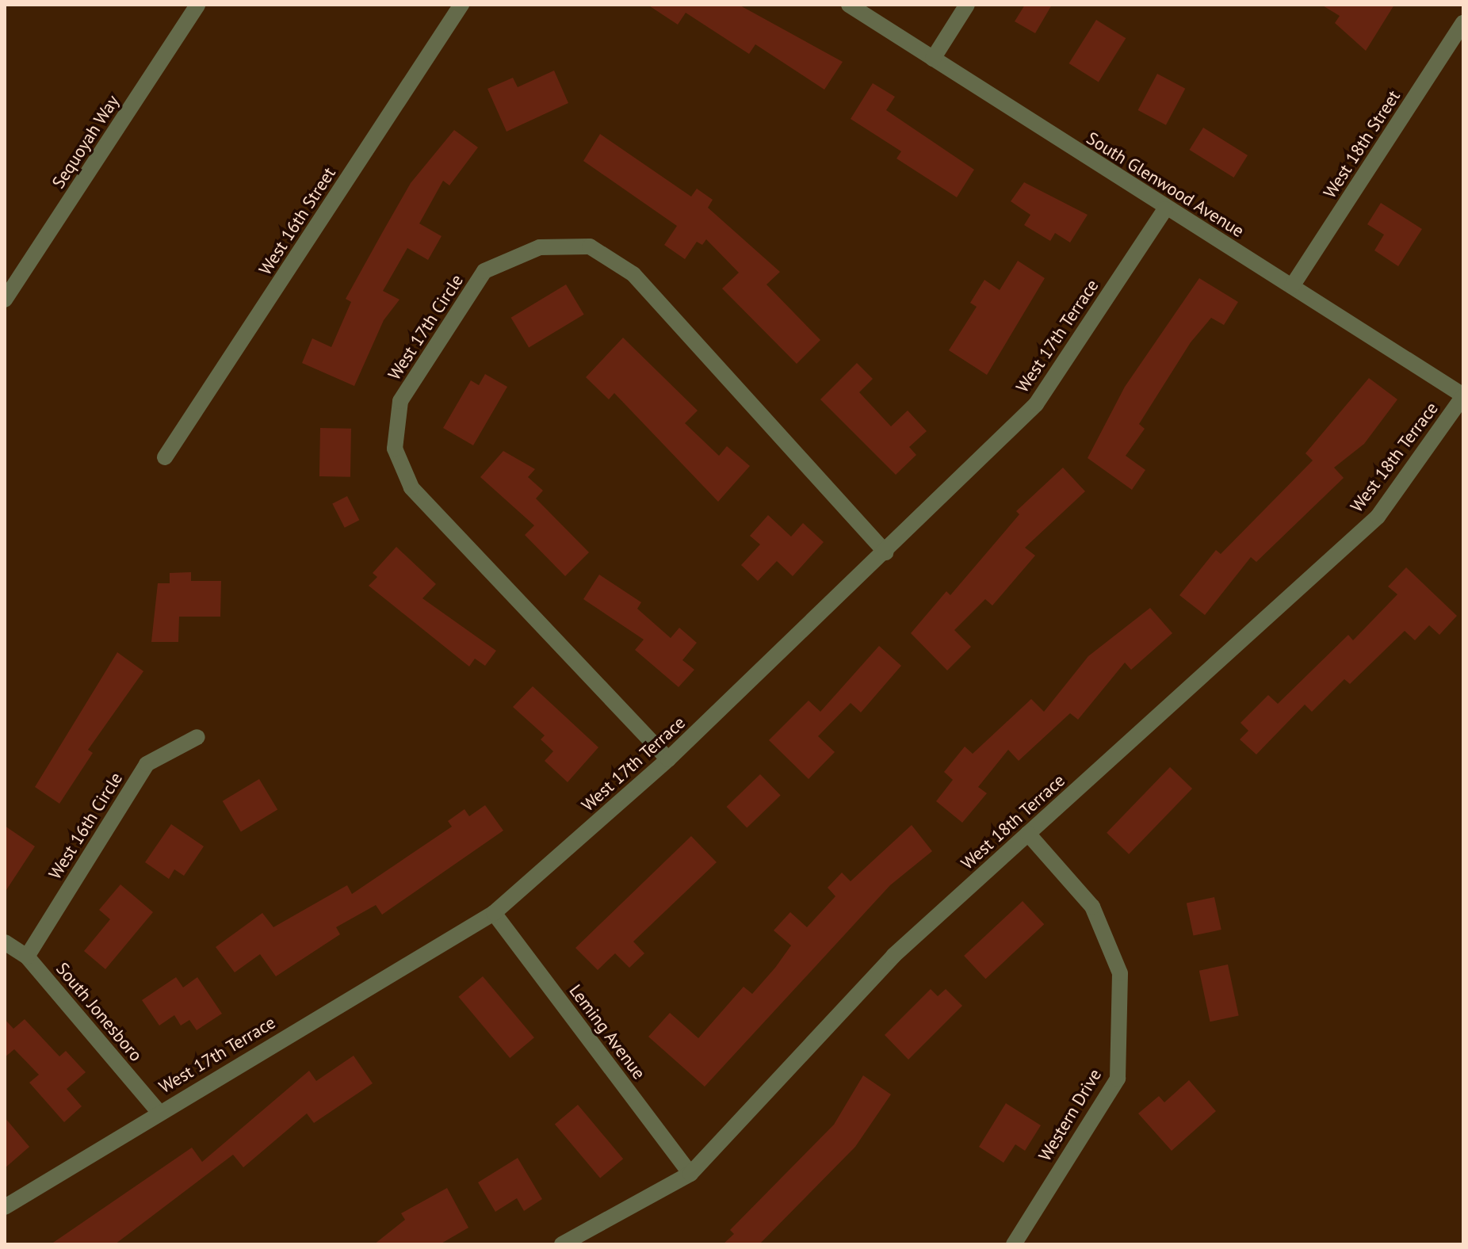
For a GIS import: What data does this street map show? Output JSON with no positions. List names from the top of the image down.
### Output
{
  "streets": {
    "street": [
      "Sequoyah Way",
      "West 18th Street",
      "South Glenwood Avenue",
      "West 16th Street",
      "West 17th Circle",
      "West 17th Terrace",
      "West 18th Terrace",
      "West 16th Circle",
      "South Jonesboro",
      "Leming Avenue",
      "Western Drive"
    ]
  },
  "crossings": [
    ["West 18th Street", "South Glenwood Avenue"],
    ["South Glenwood Avenue", "West 17th Terrace"],
    ["South Glenwood Avenue", "West 18th Terrace"],
    ["West 17th Circle", "West 17th Terrace"],
    ["West 17th Terrace", "South Jonesboro"],
    ["West 17th Terrace", "Leming Avenue"],
    ["West 18th Terrace", "Leming Avenue"],
    ["West 18th Terrace", "Western Drive"],
    ["West 16th Circle", "South Jonesboro"]
  ]
}
